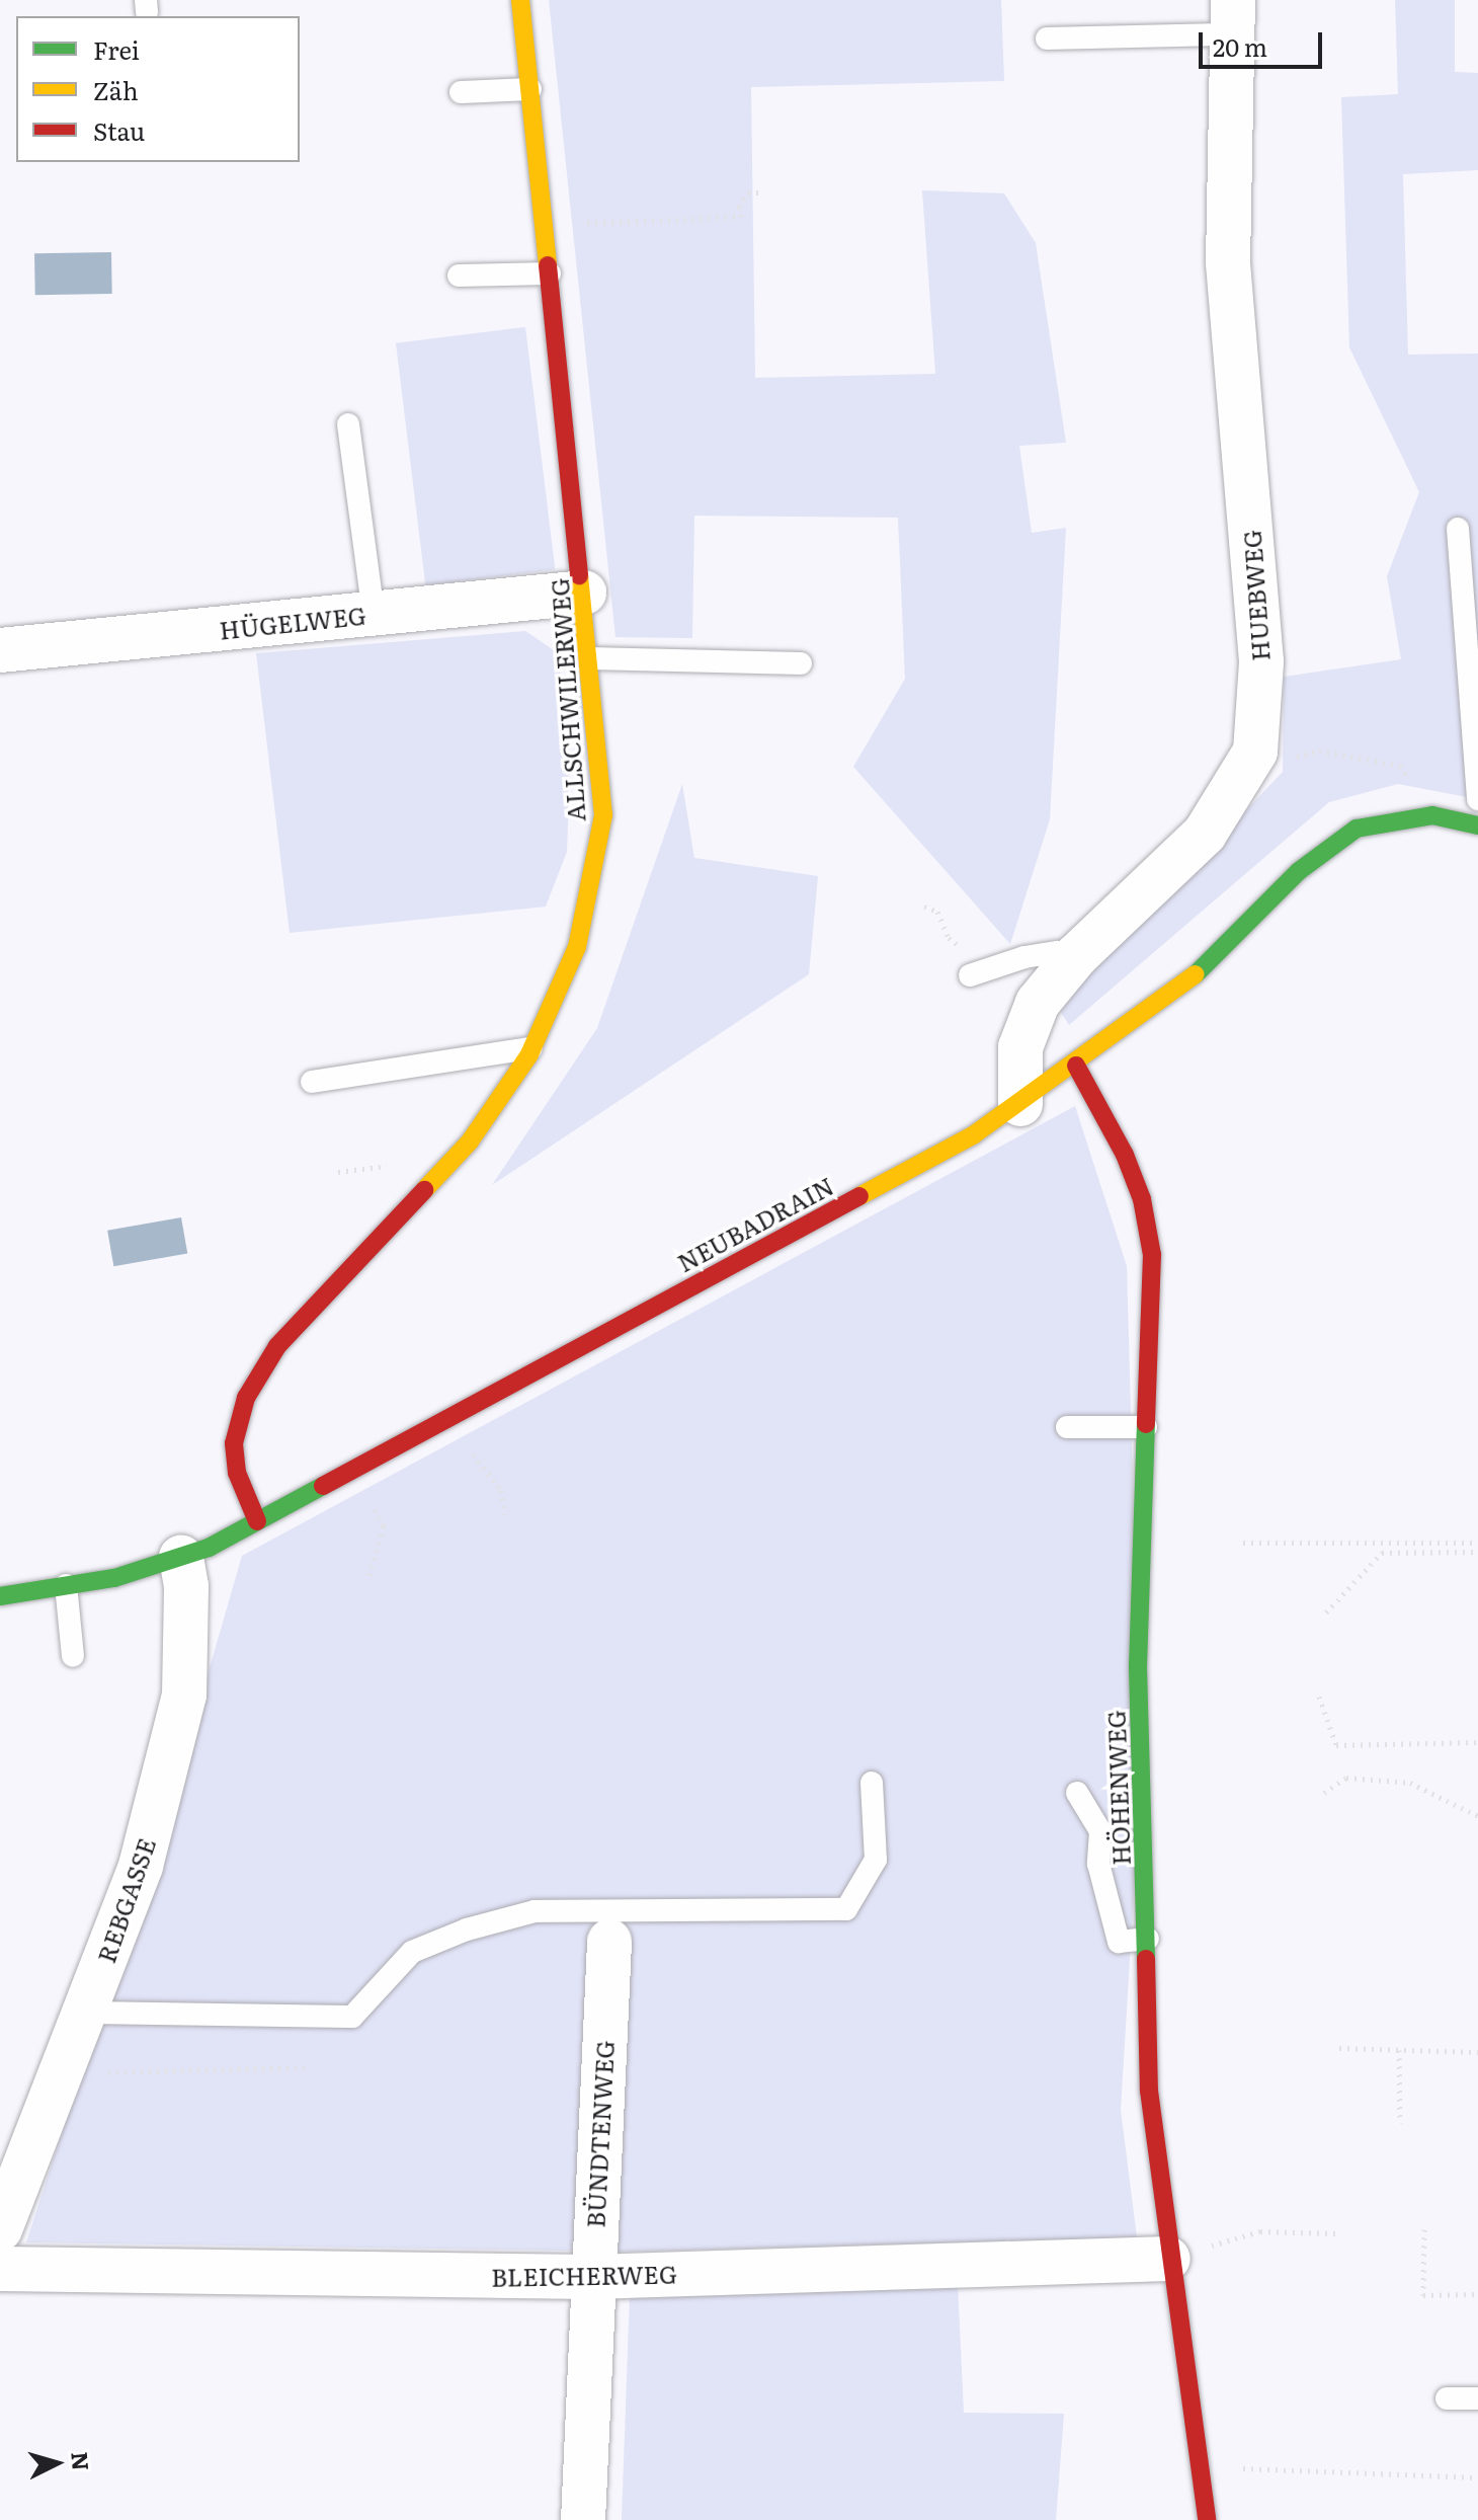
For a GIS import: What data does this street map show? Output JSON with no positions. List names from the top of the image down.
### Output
{
  "streets": {
    "street": [
      "HUEBWEG",
      "HÜGELWEG",
      "ALLSCHWILERWEG",
      "NEUBADRAIN",
      "HÖHENWEG",
      "REBGASSE",
      "BÜNDTENWEG",
      "BLEICHERWEG"
    ]
  },
  "crossings": [
    ["HUEBWEG", "NEUBADRAIN"],
    ["HÜGELWEG", "ALLSCHWILERWEG"],
    ["ALLSCHWILERWEG", "NEUBADRAIN"],
    ["NEUBADRAIN", "HÖHENWEG"],
    ["NEUBADRAIN", "REBGASSE"],
    ["HÖHENWEG", "BLEICHERWEG"],
    ["BÜNDTENWEG", "BLEICHERWEG"]
  ],
  "legend": ["Frei", "Zäh", "Stau"],
  "scale_bar": "20 m",
  "north": "right"
}
